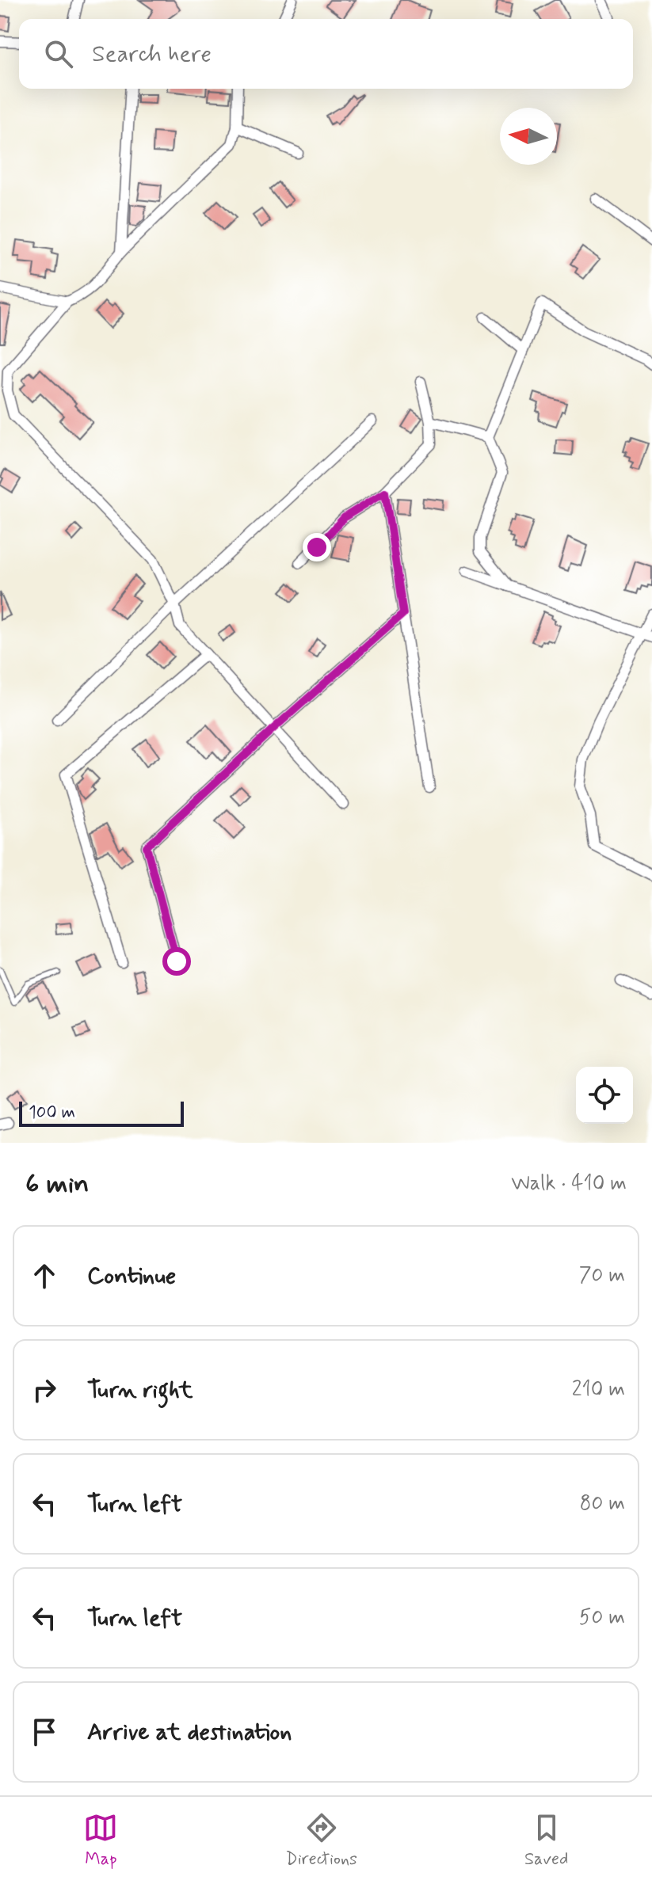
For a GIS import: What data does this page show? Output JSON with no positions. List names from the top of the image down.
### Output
{
  "scale_bar": "100 m",
  "north": "left",
  "page": {
    "search": "Search here",
    "scale": "100 m",
    "heading": ["6 min", "Walk · 410 m"],
    "list": [
      ["Continue", "70 m"],
      ["Turn right", "210 m"],
      ["Turn left", "80 m"],
      ["Turn left", "50 m"],
      "Arrive at destination"
    ],
    "nav": ["Map", "Directions", "Saved"]
  }
}
